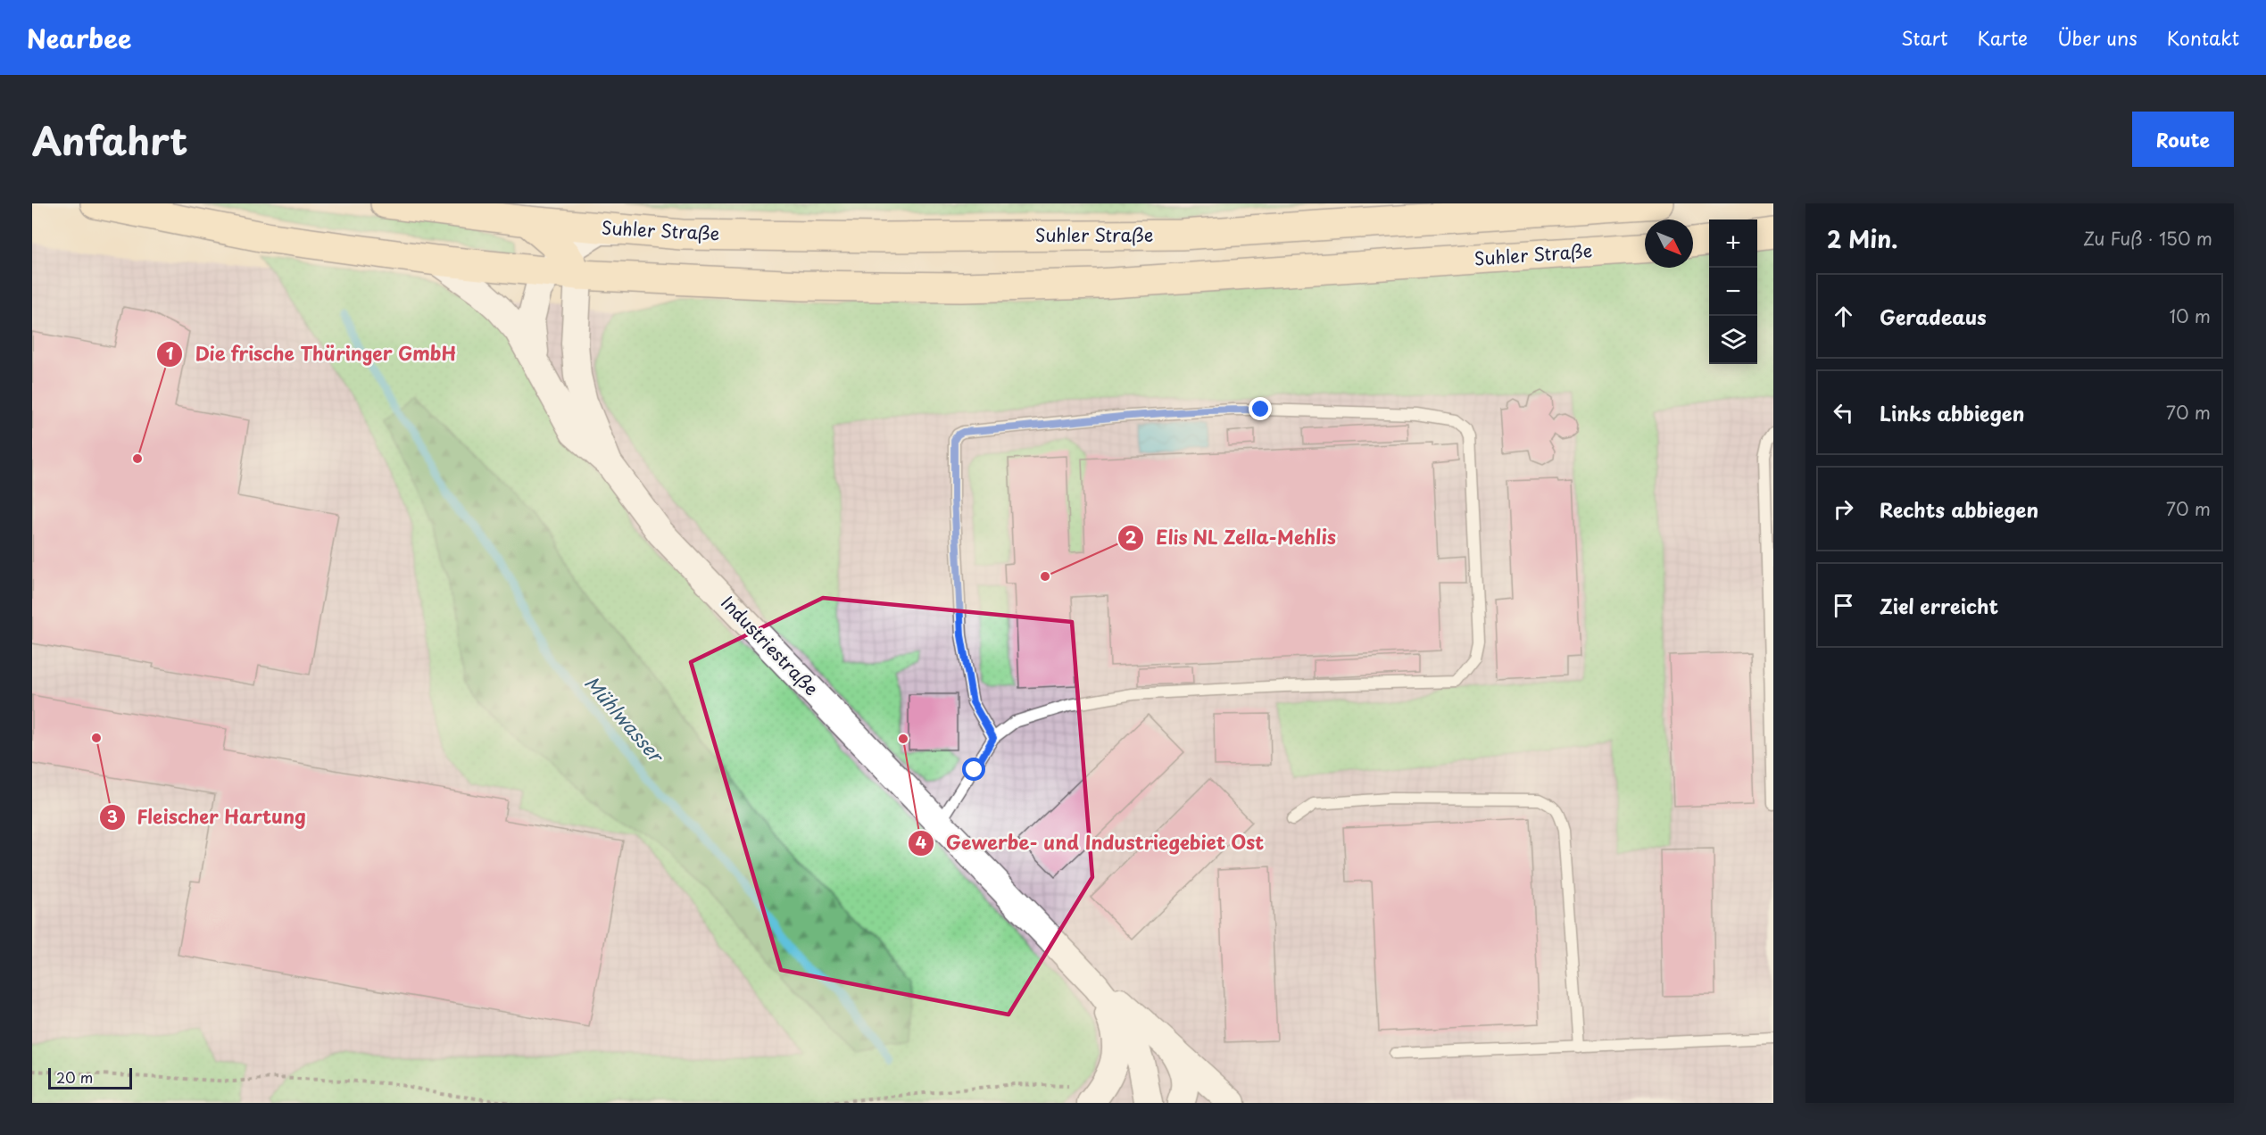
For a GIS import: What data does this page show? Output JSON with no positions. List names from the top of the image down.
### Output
{
  "streets": {
    "main road": ["Suhler Straße"],
    "street": ["Industriestraße"]
  },
  "crossings": [
    ["Suhler Straße", "Industriestraße"]
  ],
  "water": ["Mühlwasser"],
  "places": [
    "Die frische Thüringer GmbH",
    "Elis NL Zella-Mehlis",
    "Fleischer Hartung",
    "Gewerbe- und Industriegebiet Ost"
  ],
  "scale_bar": "20 m",
  "north": "bottom right",
  "page": {
    "header": "Nearbee",
    "nav": [
      "Start",
      "Karte",
      "Über uns",
      "Kontakt"
    ],
    "title": "Anfahrt",
    "buttons": "Route",
    "heading": ["2 Min.", "Zu Fuß · 150 m"],
    "map_buttons": ["+", "−"],
    "list": [
      ["Geradeaus", "10 m"],
      ["Links abbiegen", "70 m"],
      ["Rechts abbiegen", "70 m"],
      "Ziel erreicht"
    ],
    "scale": "20 m"
  }
}
